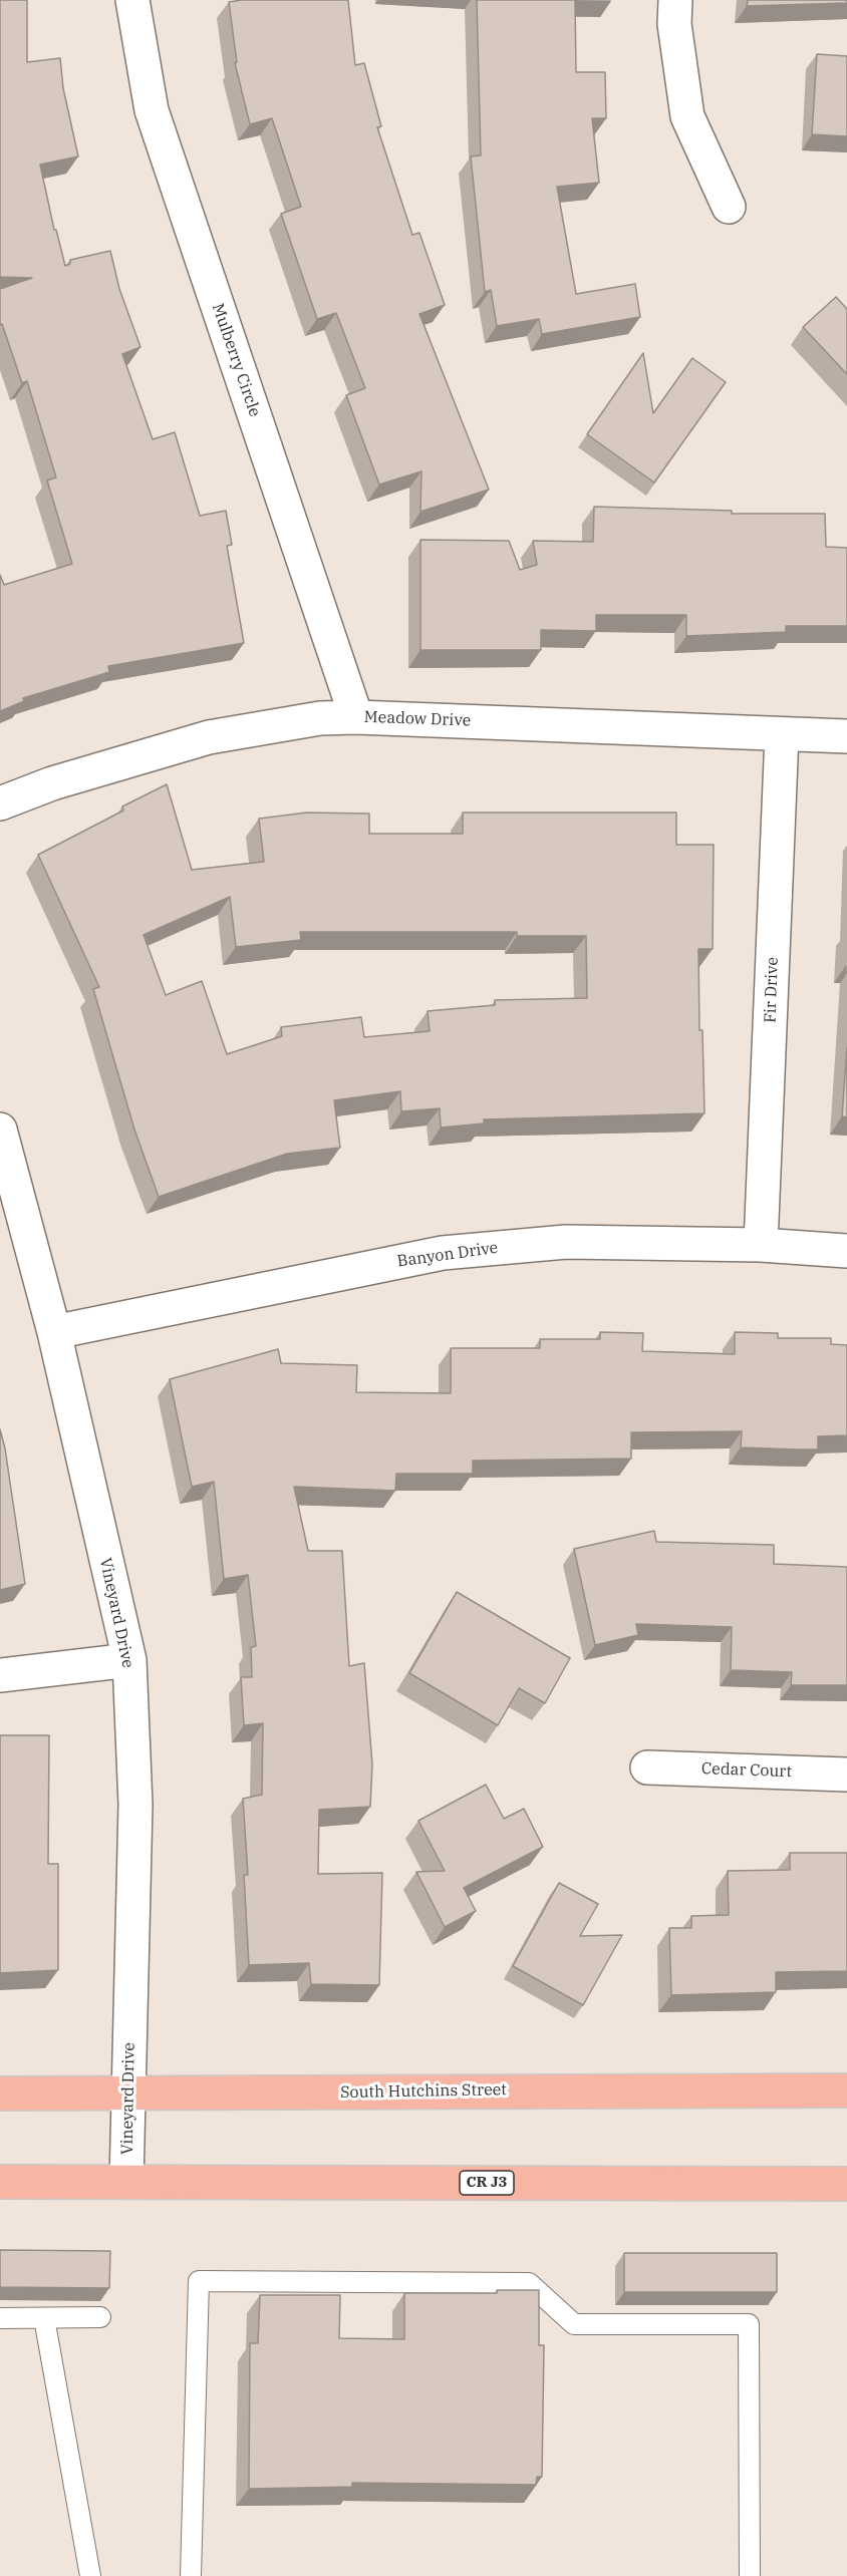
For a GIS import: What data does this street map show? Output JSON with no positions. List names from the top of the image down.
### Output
{
  "streets": {
    "main road": ["South Hutchins Street", "CR J3"],
    "street": [
      "Mulberry Circle",
      "Meadow Drive",
      "Fir Drive",
      "Banyon Drive",
      "Vineyard Drive",
      "Cedar Court"
    ]
  },
  "crossings": [
    ["Mulberry Circle", "Meadow Drive"],
    ["Meadow Drive", "Fir Drive"],
    ["Fir Drive", "Banyon Drive"],
    ["Banyon Drive", "Vineyard Drive"],
    ["Vineyard Drive", "South Hutchins Street"],
    ["Vineyard Drive", "CR J3"]
  ]
}
